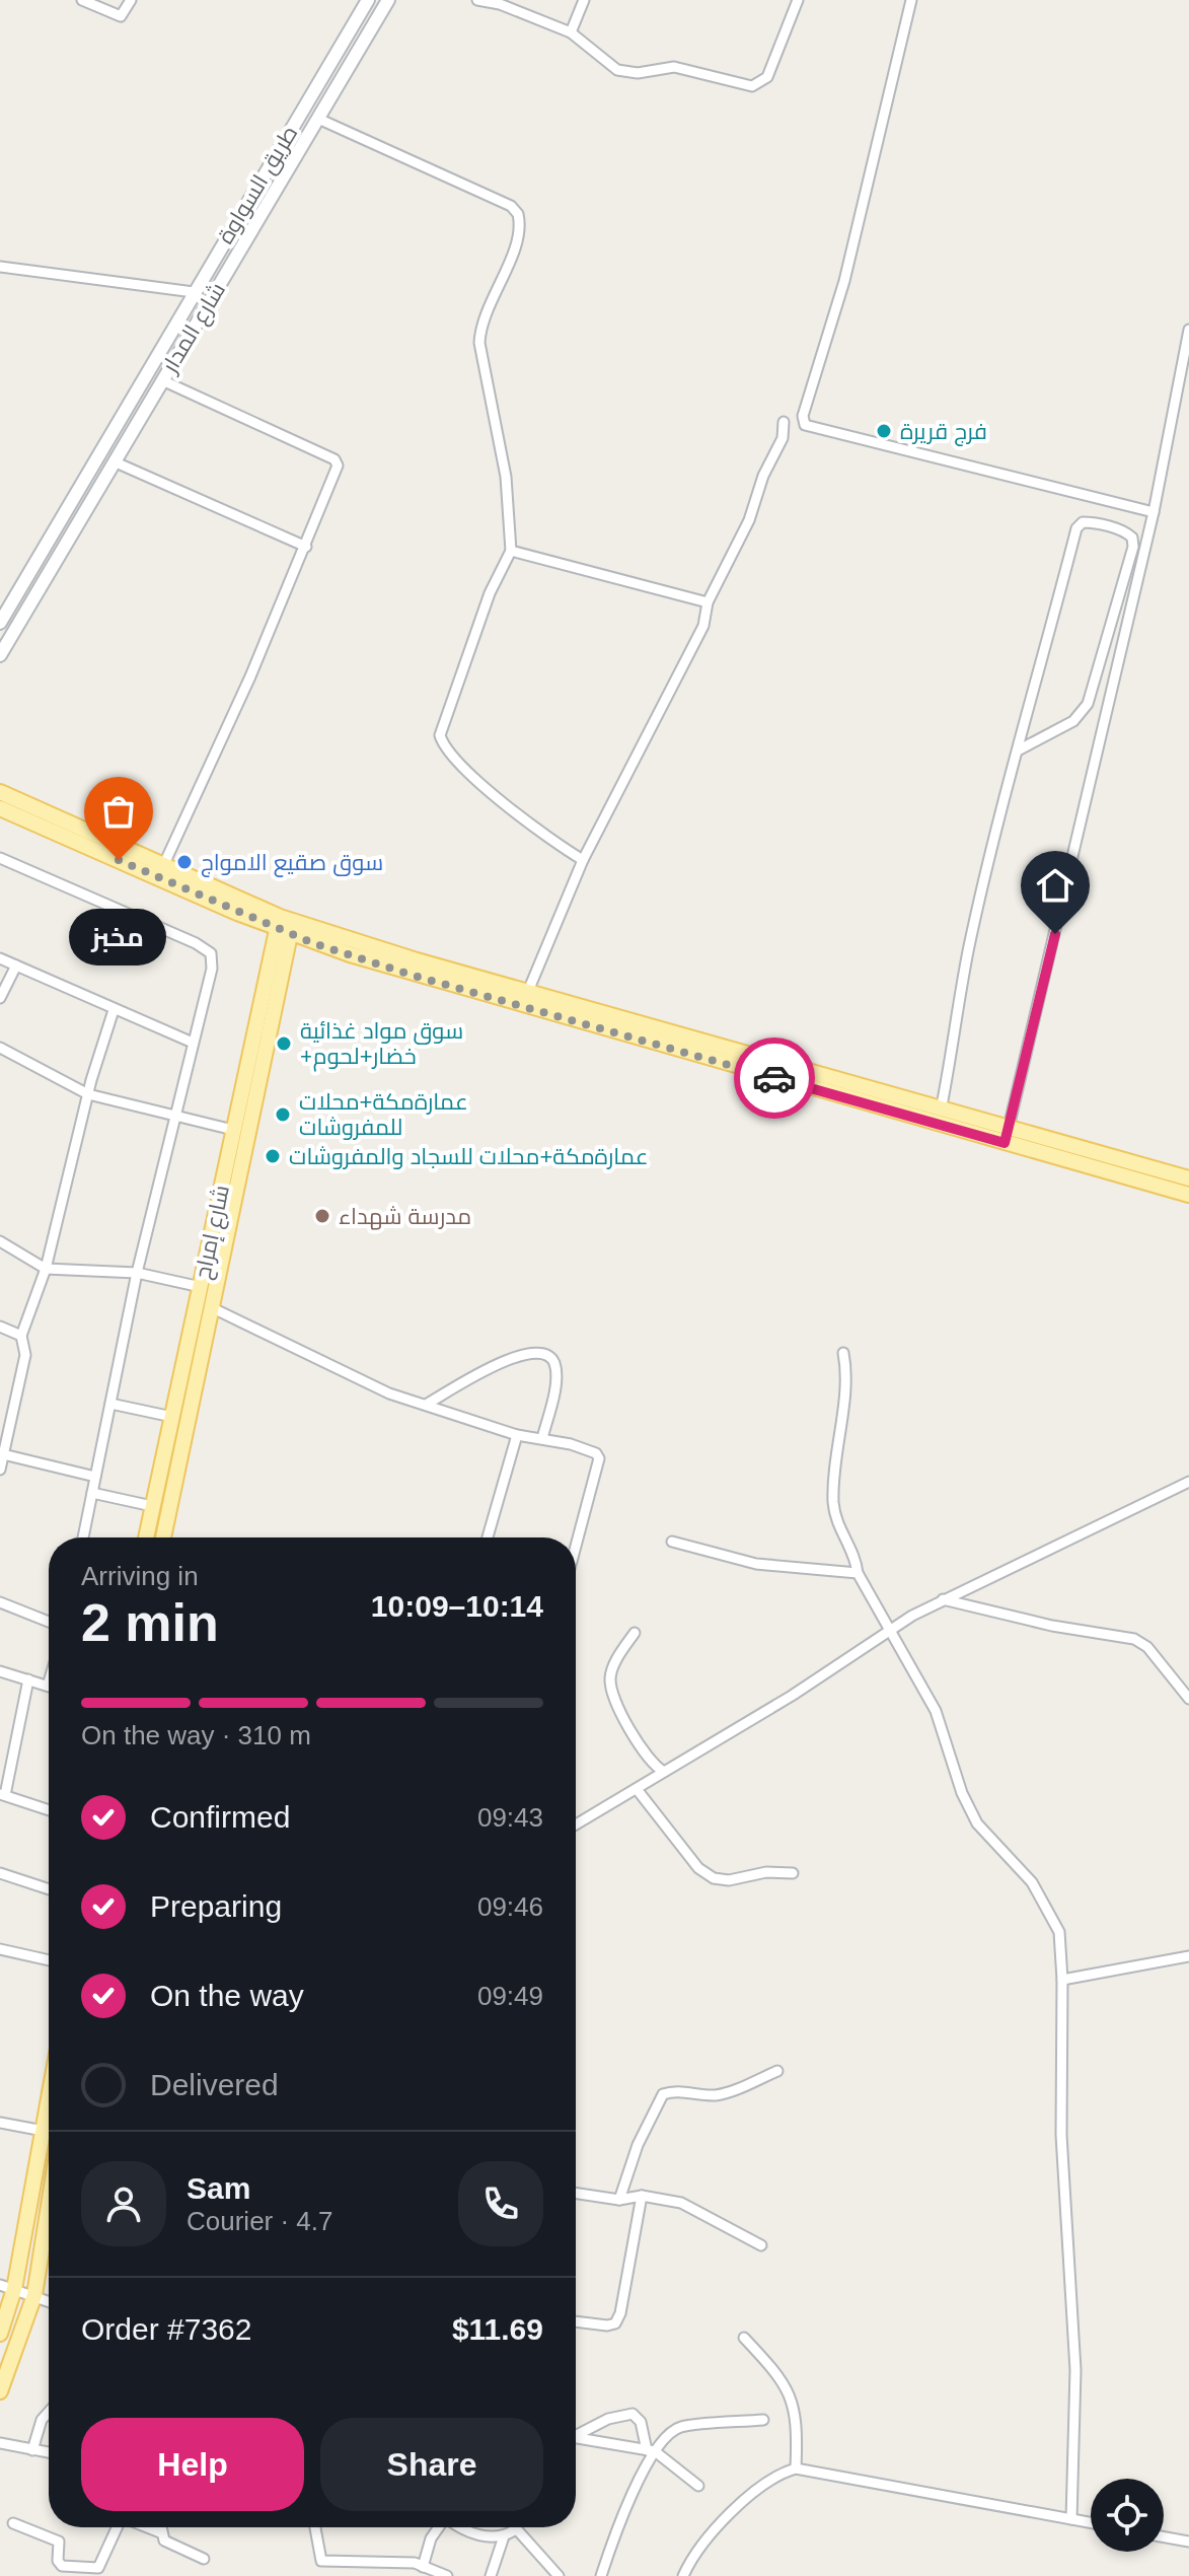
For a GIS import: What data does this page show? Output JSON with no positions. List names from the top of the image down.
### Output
{
  "streets": {
    "main road": ["شارع إمراح"],
    "street": ["طريق السواوة", "شارع المدار"]
  },
  "places": [
    "فرج قريرة",
    "مخبز",
    "سوق صقيع الامواج",
    "سوق مواد غذائية +خضار+لحوم",
    "عمارةمكة+محلات للمفروشات",
    "عمارةمكة+محلات للسجاد والمفروشات",
    "مدرسة شهداء"
  ],
  "page": {
    "bubble": "مخبز",
    "heading": ["2 min", "Arriving in", "10:09–10:14"],
    "panel": [
      "Sam",
      "Courier · 4.7",
      "Order #7362",
      "$11.69"
    ],
    "bar": "On the way · 310 m",
    "list": [
      ["Confirmed", "09:43"],
      ["Preparing", "09:46"],
      ["On the way", "09:49"],
      "Delivered"
    ],
    "buttons": ["Help", "Share"]
  }
}
